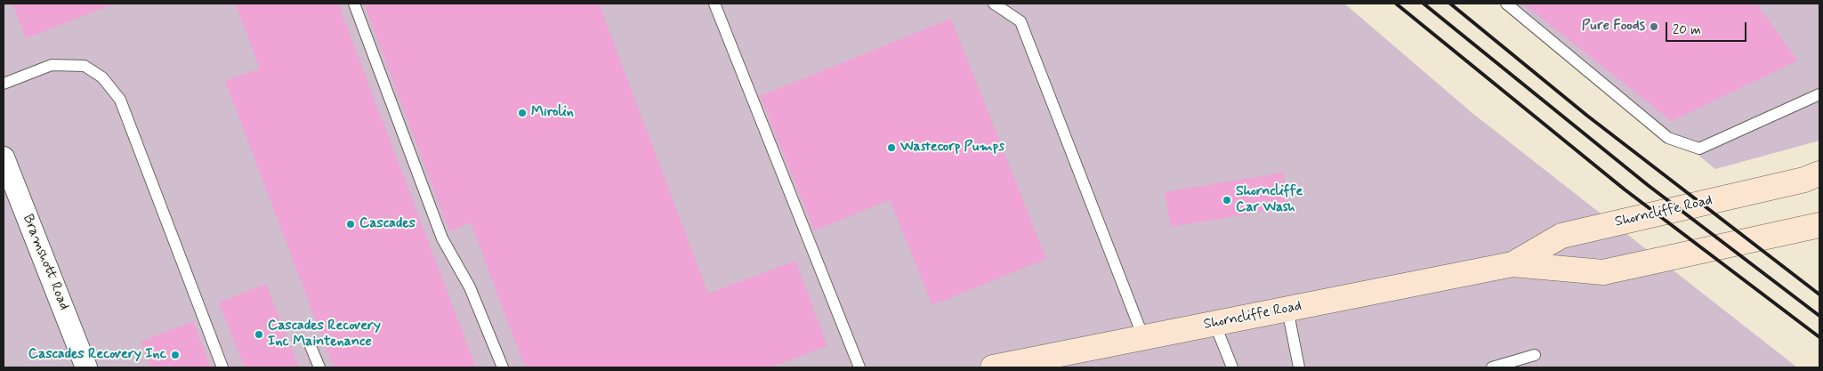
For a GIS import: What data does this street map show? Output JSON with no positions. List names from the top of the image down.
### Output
{
  "streets": {
    "street": ["Shorncliffe Road", "Bramshott Road"]
  },
  "places": [
    "Pure Foods",
    "Mirolin",
    "Wastecorp Pumps",
    "Shorncliffe Car Wash",
    "Cascades",
    "Cascades Recovery Inc Maintenance",
    "Cascades Recovery Inc"
  ],
  "scale_bar": "20 m"
}
